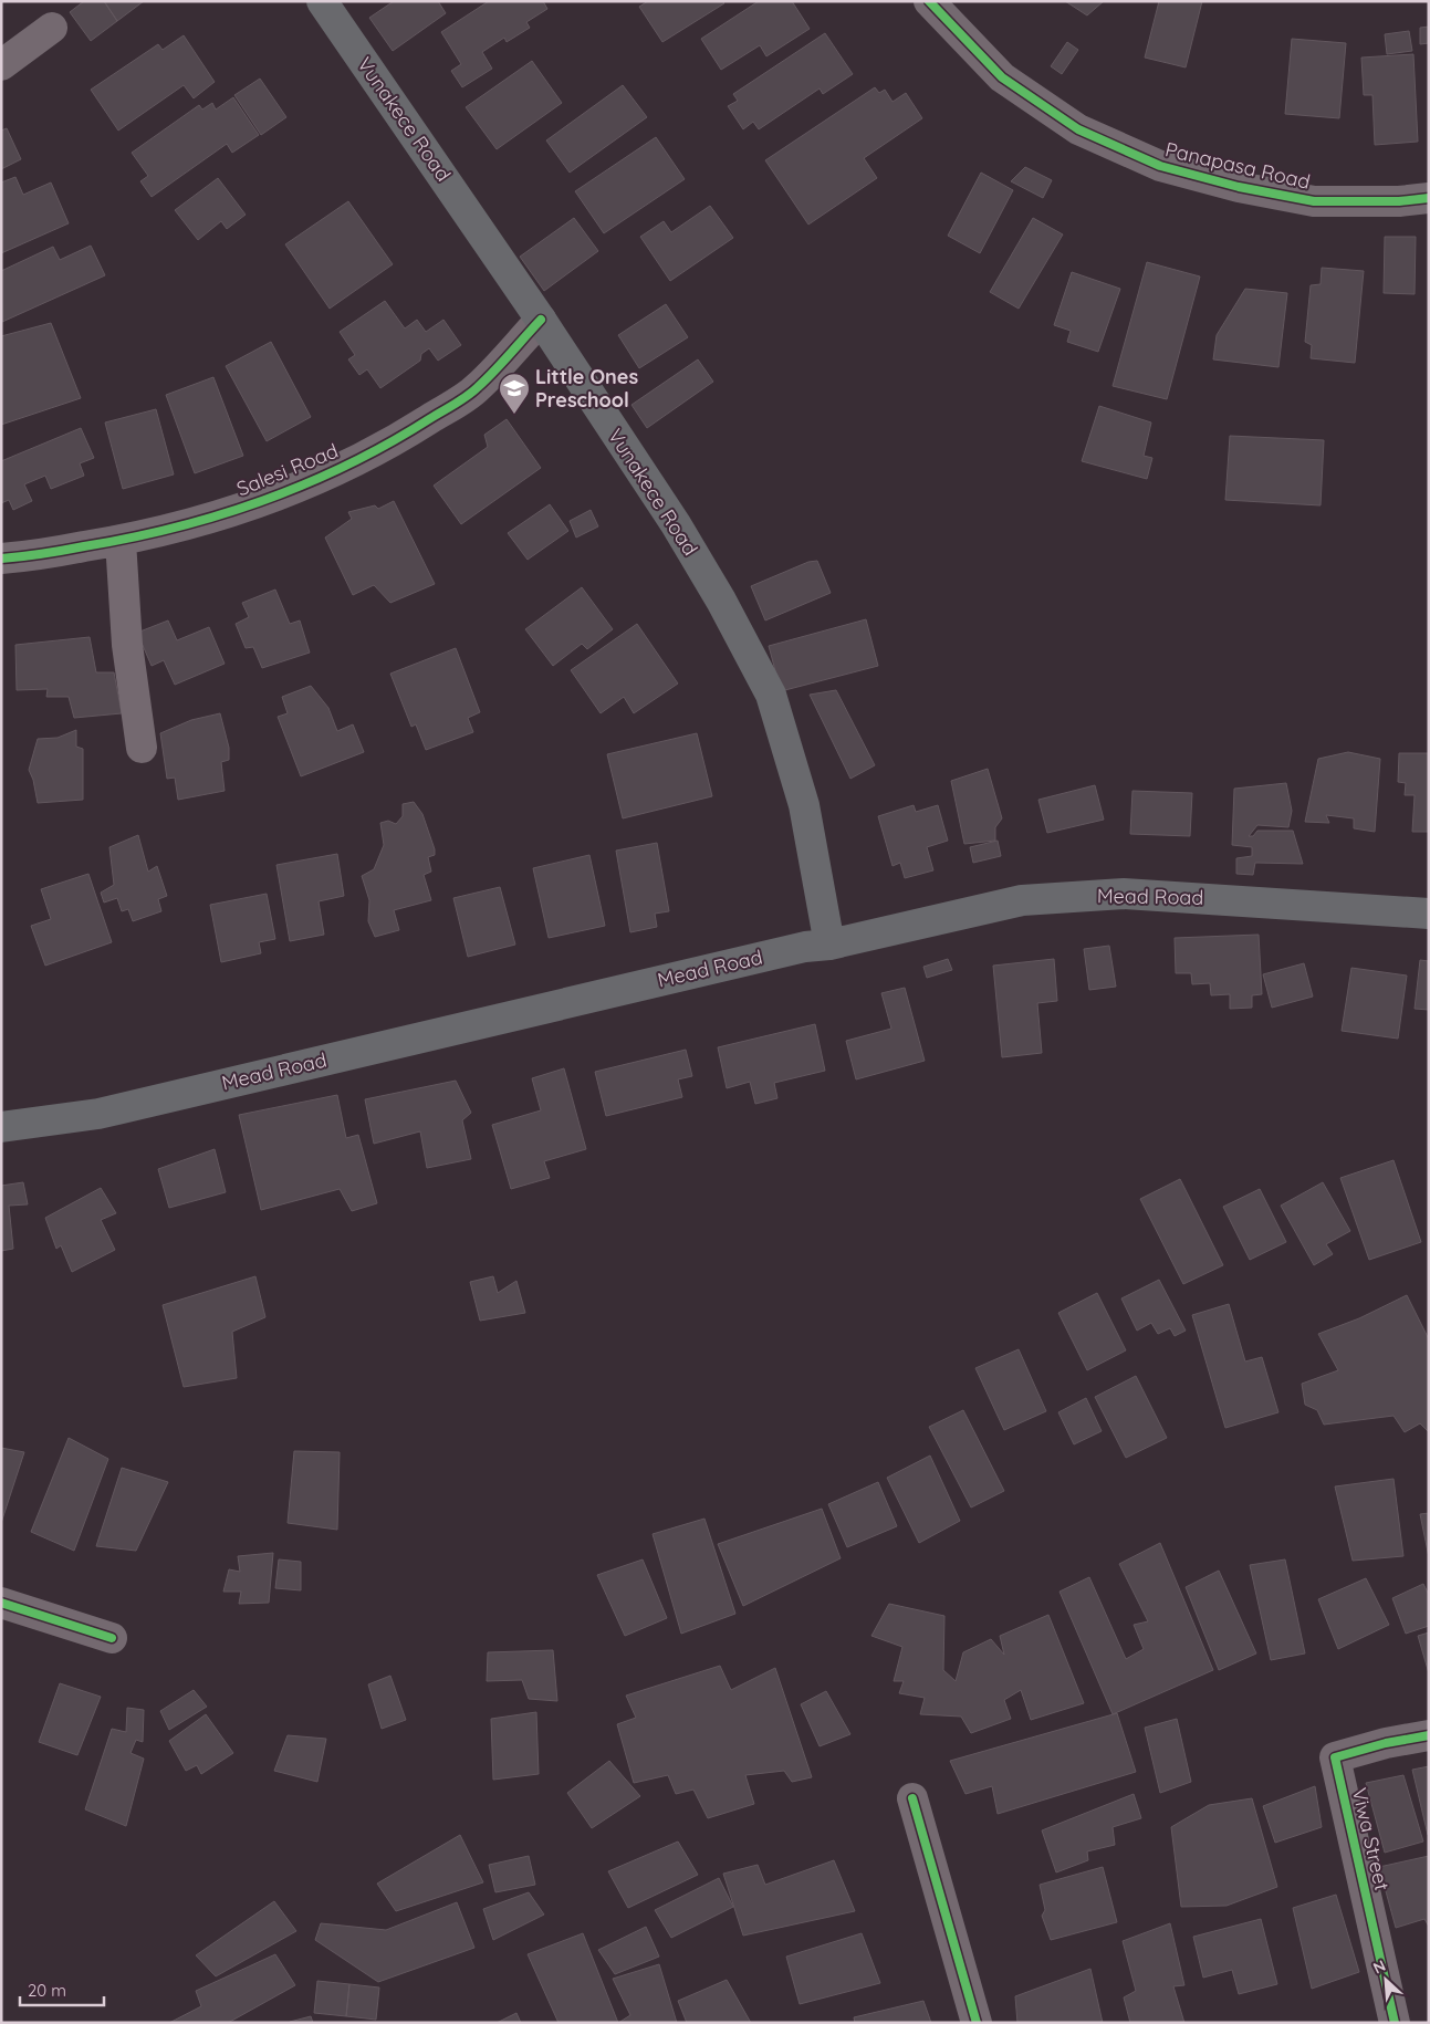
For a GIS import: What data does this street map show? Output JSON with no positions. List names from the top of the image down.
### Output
{
  "streets": {
    "main road": ["Vunakece Road", "Mead Road"],
    "street": ["Panapasa Road", "Salesi Road", "Viwa Street"]
  },
  "crossings": [
    ["Vunakece Road", "Salesi Road"],
    ["Vunakece Road", "Mead Road"]
  ],
  "places": {
    "school or university": ["Little Ones Preschool"]
  },
  "scale_bar": "20 m",
  "north": "top left"
}
